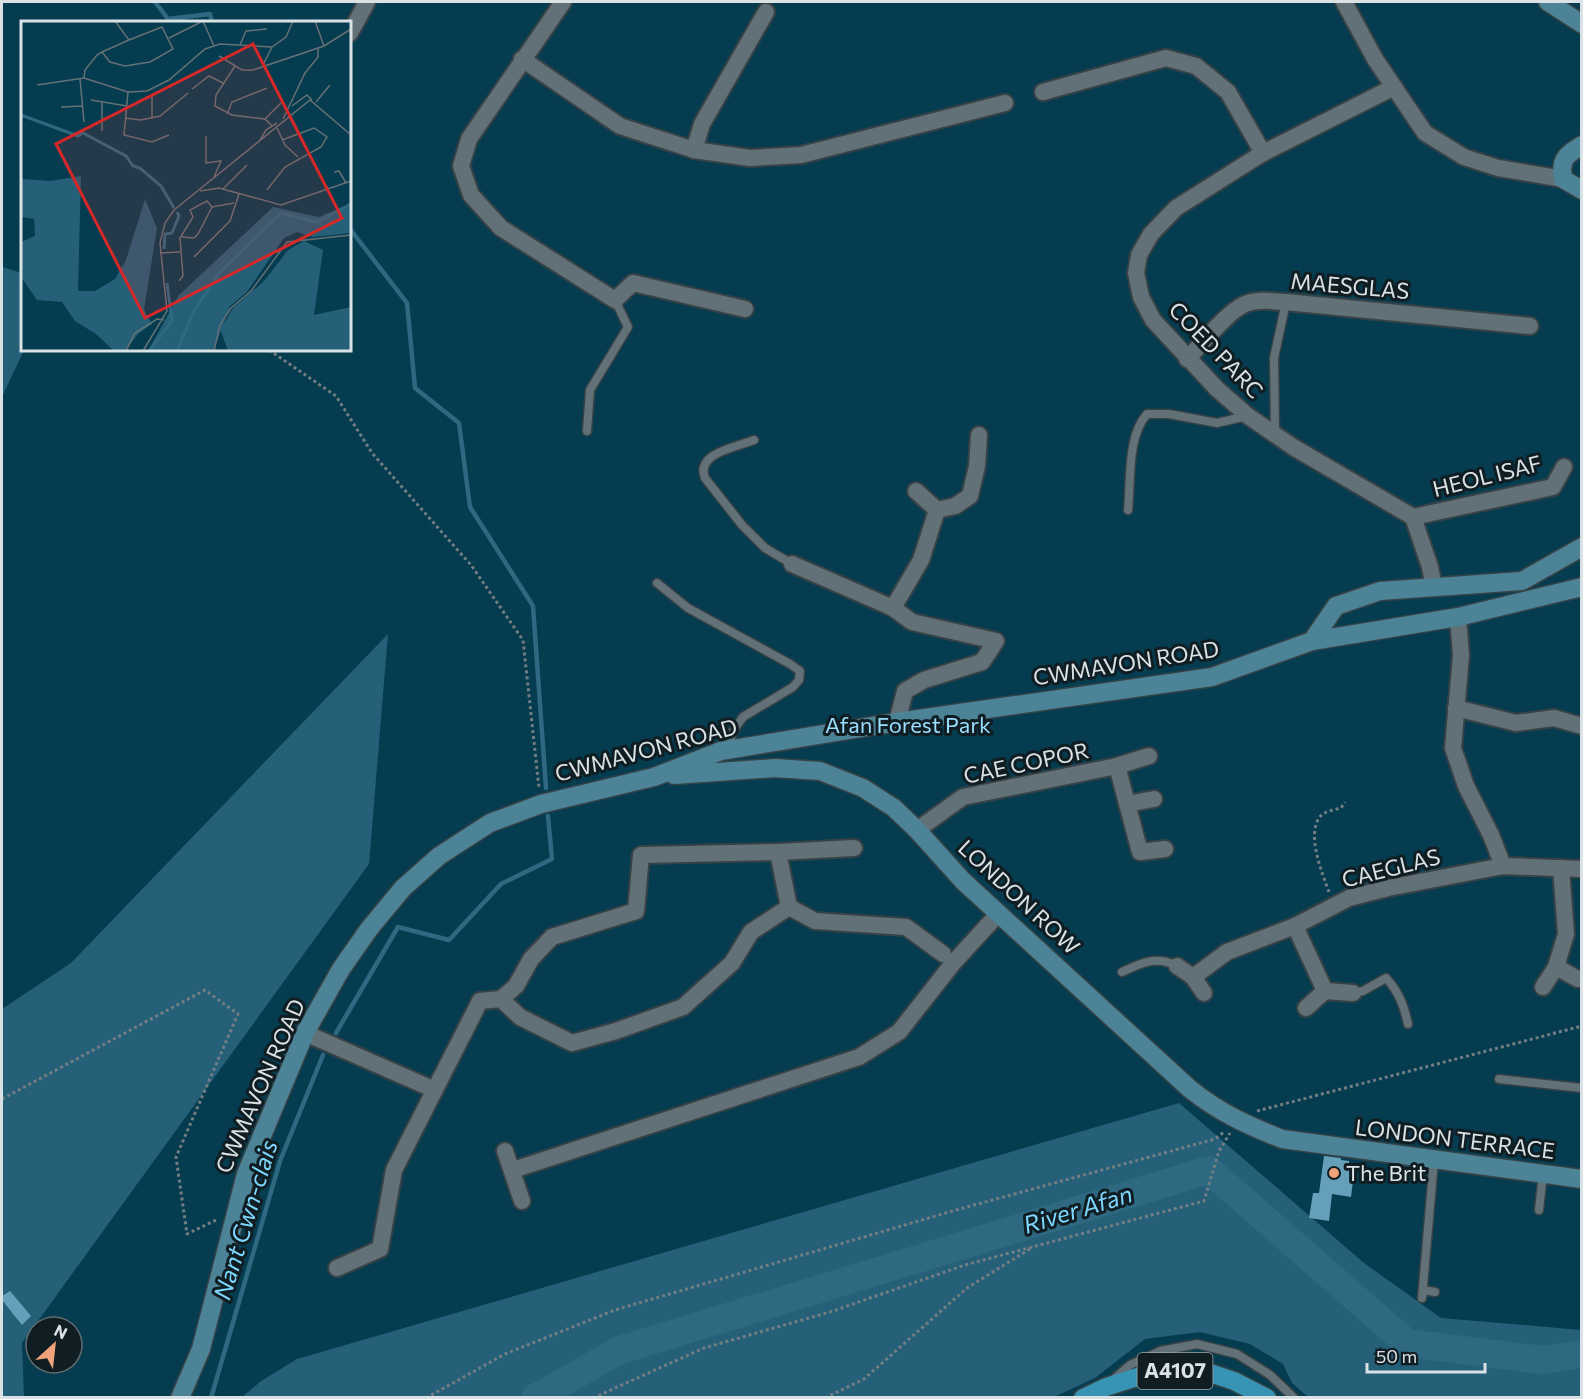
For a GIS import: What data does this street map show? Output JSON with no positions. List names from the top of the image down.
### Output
{
  "streets": {
    "main road": [
      "CWMAVON ROAD",
      "LONDON ROW",
      "LONDON TERRACE",
      "A4107"
    ],
    "street": [
      "MAESGLAS",
      "COED PARC",
      "HEOL ISAF",
      "CAE COPOR",
      "CAEGLAS"
    ]
  },
  "crossings": [
    ["MAESGLAS", "COED PARC"],
    ["COED PARC", "HEOL ISAF"],
    ["CWMAVON ROAD", "LONDON ROW"],
    ["CAE COPOR", "LONDON ROW"],
    ["LONDON ROW", "LONDON TERRACE"]
  ],
  "water": ["River Afan", "Nant Cwn-clais"],
  "parks": ["Afan Forest Park"],
  "places": ["The Brit"],
  "scale_bar": "50 m",
  "north": "top right"
}
